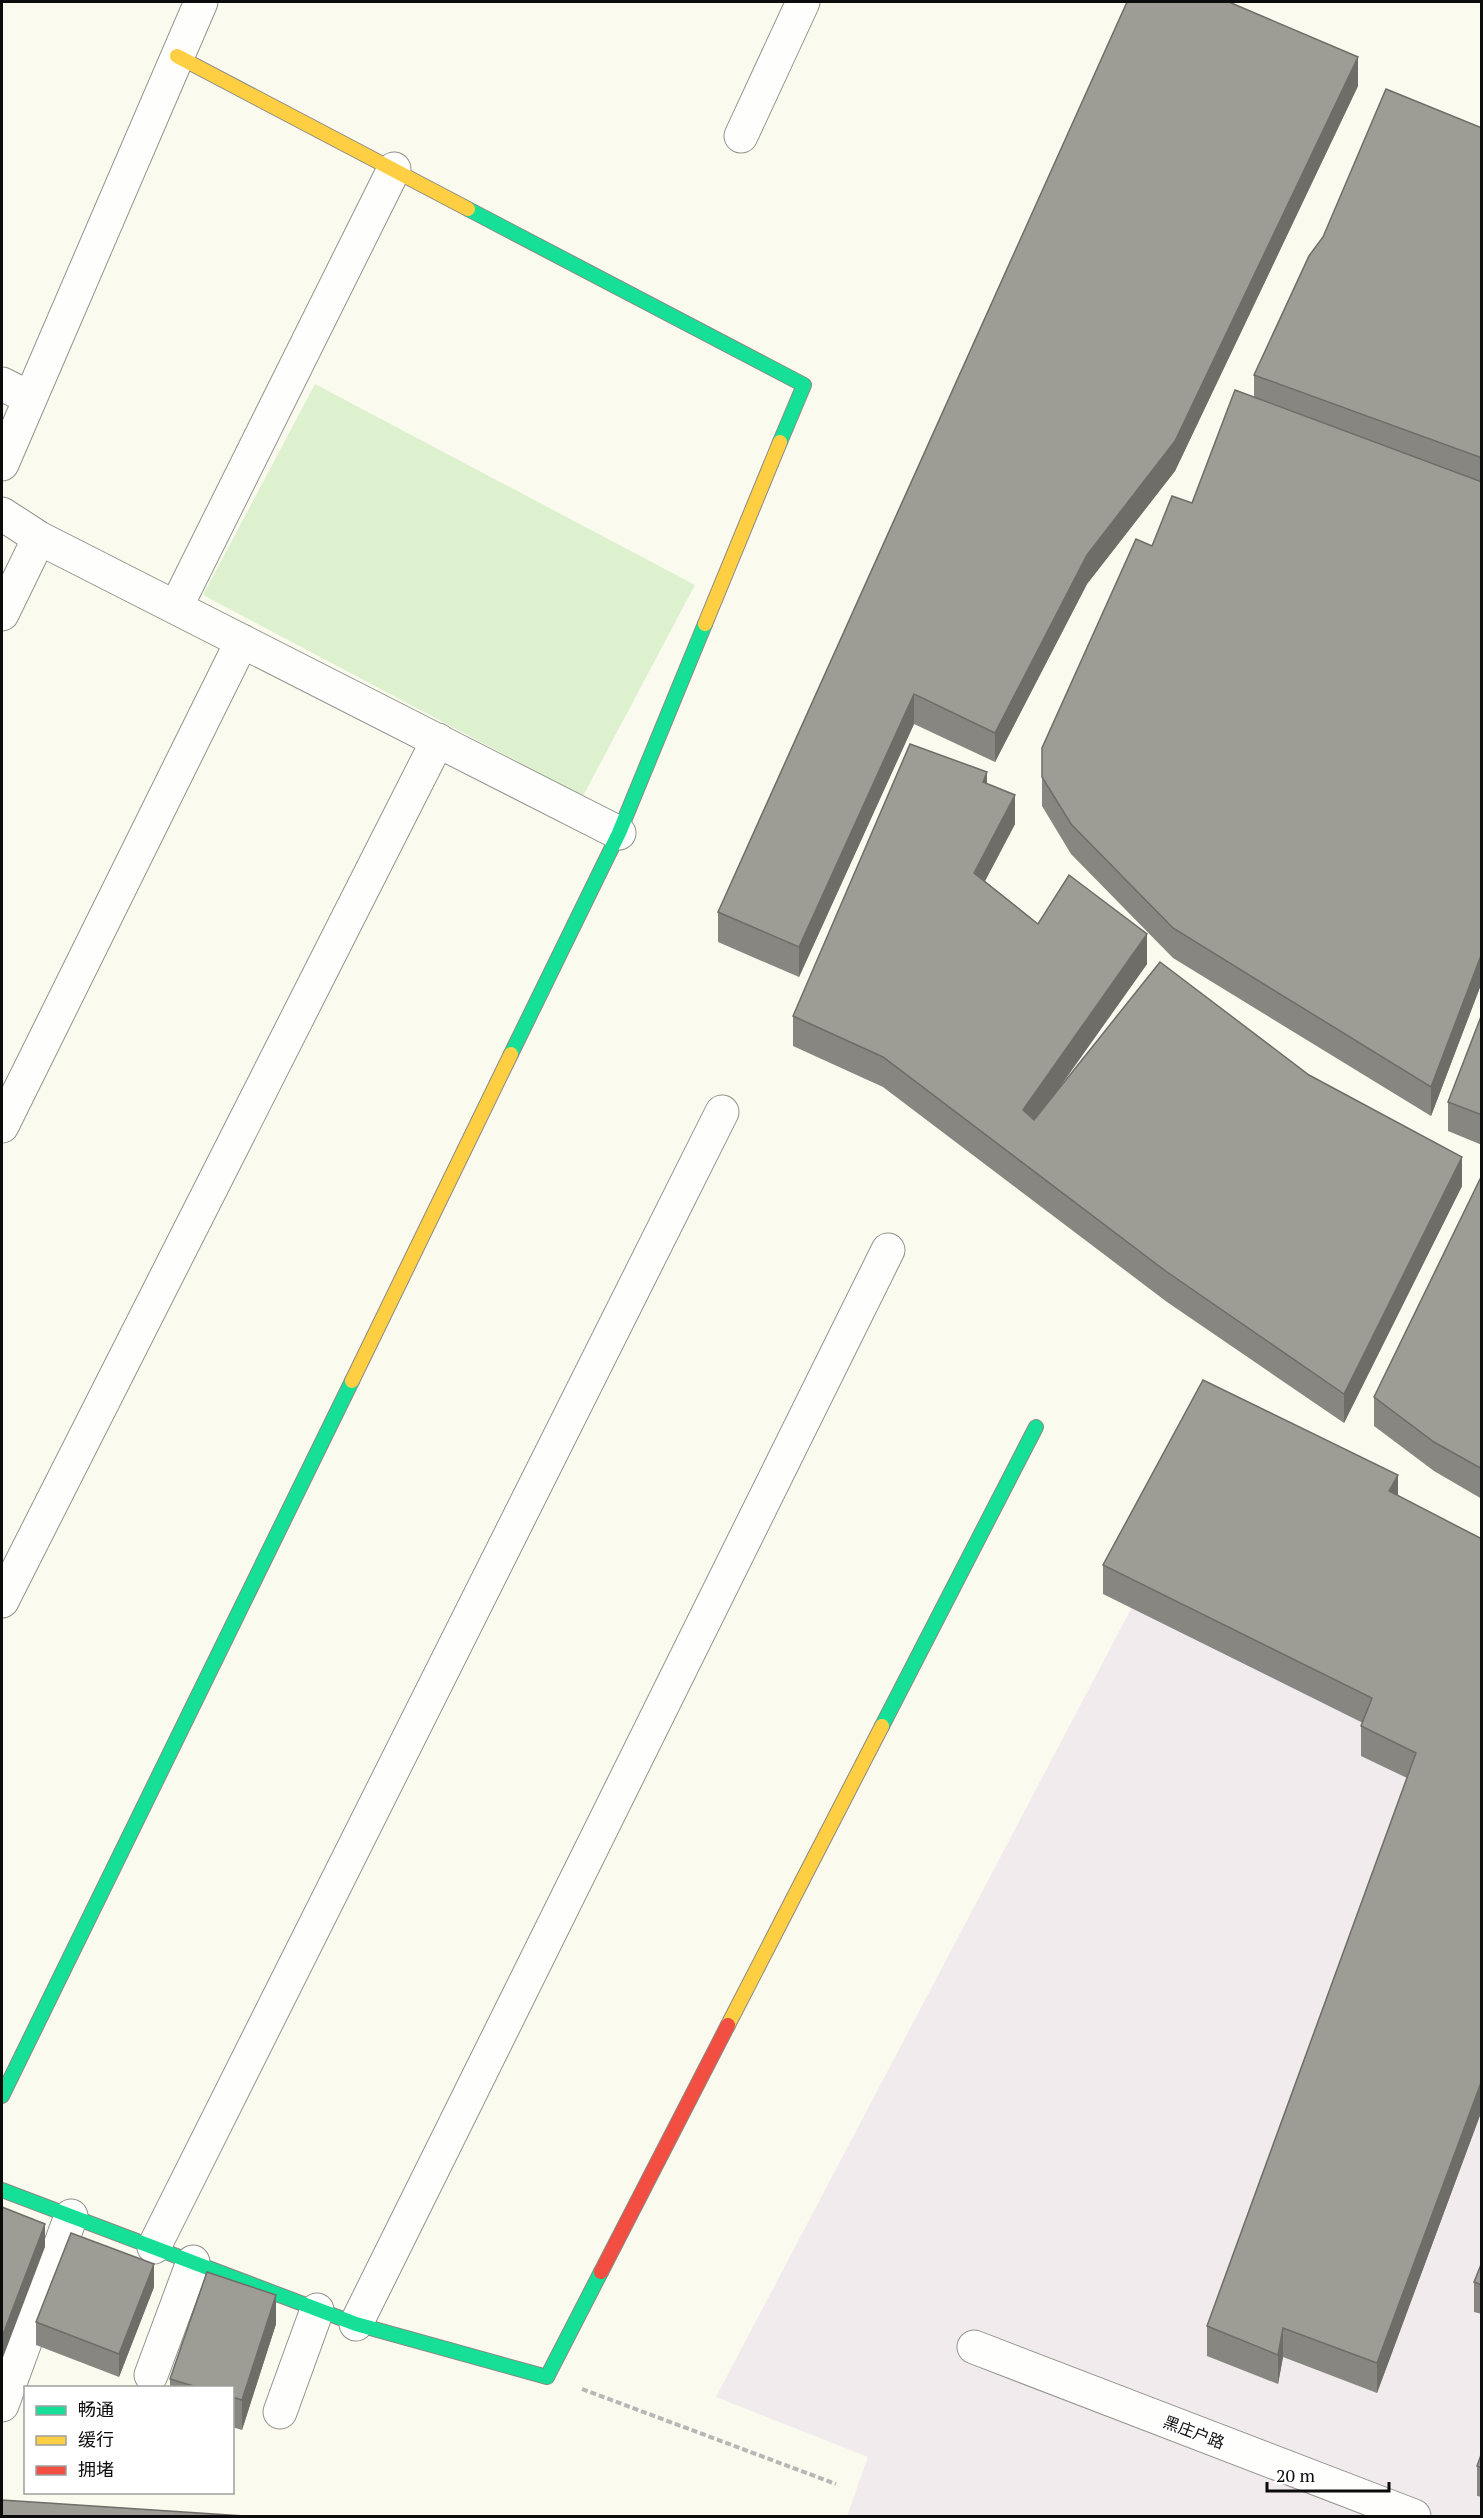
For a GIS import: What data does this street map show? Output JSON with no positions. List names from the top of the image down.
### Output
{
  "streets": {
    "street": ["黑庄户路"]
  },
  "legend": ["畅通", "缓行", "拥堵"],
  "scale_bar": "20 m"
}
